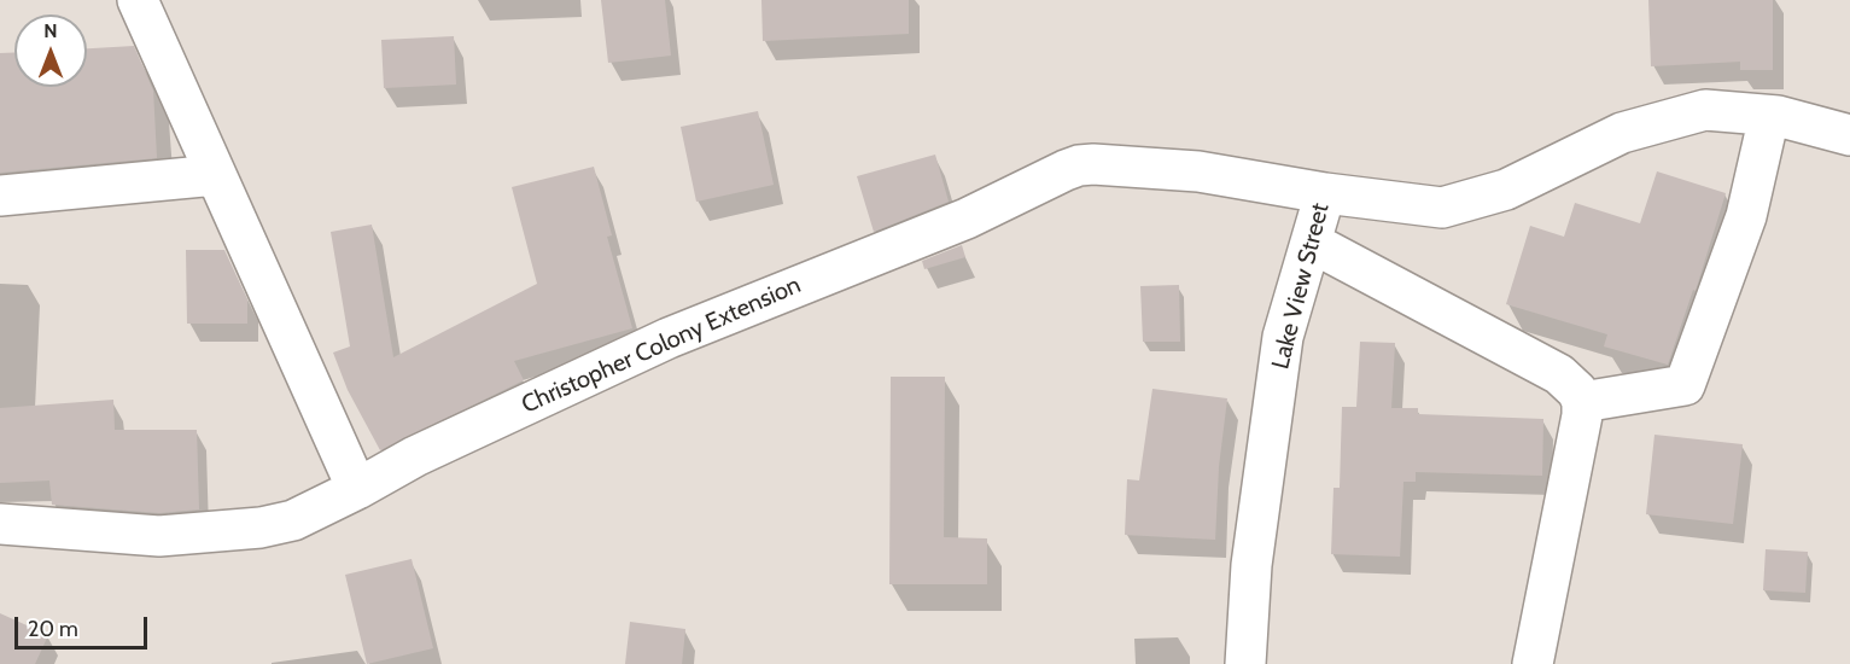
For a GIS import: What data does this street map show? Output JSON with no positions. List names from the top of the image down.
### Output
{
  "streets": {
    "street": ["Lake View Street", "Christopher Colony Extension"]
  },
  "crossings": [
    ["Lake View Street", "Christopher Colony Extension"]
  ],
  "scale_bar": "20 m",
  "north": "top"
}
